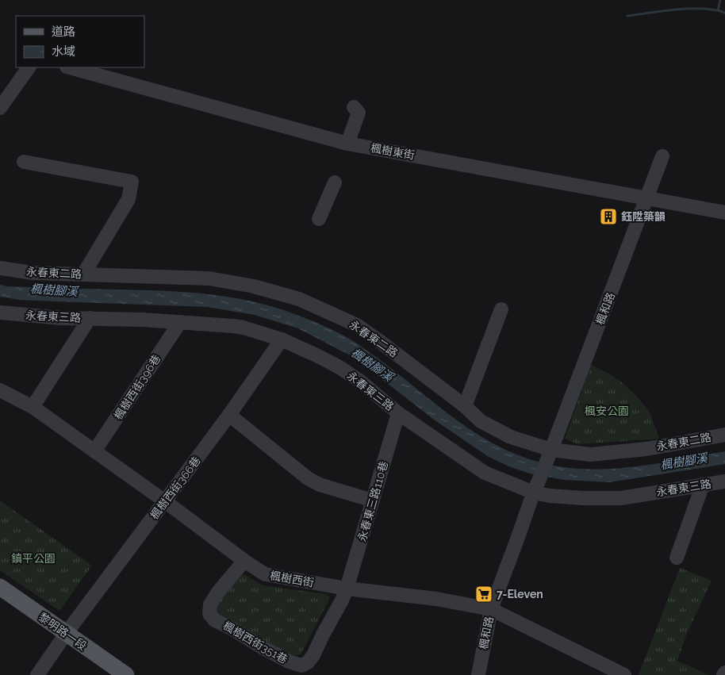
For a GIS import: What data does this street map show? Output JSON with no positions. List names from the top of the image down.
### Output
{
  "streets": {
    "main road": ["黎明路一段"],
    "street": [
      "楓樹東街",
      "永春東二路",
      "楓和路",
      "永春東三路",
      "楓樹西街396巷",
      "楓樹西街366巷",
      "永春東三路110巷",
      "楓樹西街",
      "楓樹西街351巷"
    ]
  },
  "crossings": [
    ["楓樹東街", "楓和路"],
    ["永春東二路", "楓和路"],
    ["楓和路", "永春東三路"],
    ["楓和路", "楓樹西街"],
    ["永春東三路", "楓樹西街396巷"],
    ["永春東三路", "楓樹西街366巷"],
    ["永春東三路", "永春東三路110巷"],
    ["楓樹西街396巷", "楓樹西街"],
    ["楓樹西街366巷", "楓樹西街"],
    ["楓樹西街366巷", "黎明路一段"],
    ["永春東三路110巷", "楓樹西街"],
    ["永春東三路110巷", "楓樹西街351巷"],
    ["楓樹西街", "楓樹西街351巷"]
  ],
  "water": ["楓樹腳溪"],
  "parks": ["楓安公園", "鎮平公園"],
  "places": {
    "building": ["鈺陞築韻"],
    "supermarket": ["7-Eleven"]
  },
  "legend": ["道路", "水域"]
}
